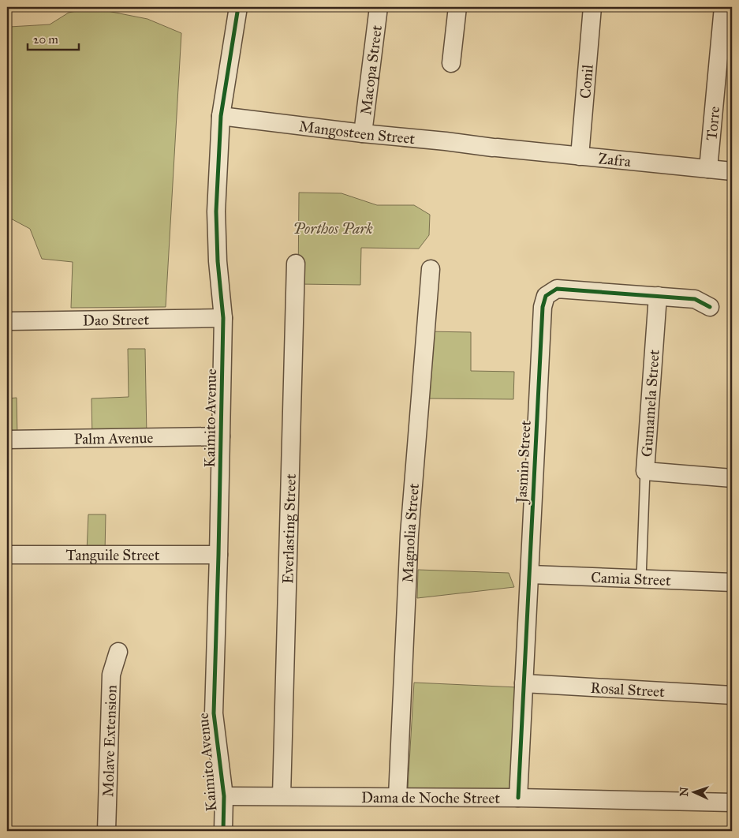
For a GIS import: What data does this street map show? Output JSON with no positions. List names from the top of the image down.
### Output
{
  "streets": {
    "street": [
      "Macopa Street",
      "Conil",
      "Torre",
      "Mangosteen Street",
      "Zafra",
      "Dao Street",
      "Gumamela Street",
      "Kaimito Avenue",
      "Palm Avenue",
      "Jasmin Street",
      "Everlasting Street",
      "Magnolia Street",
      "Tanguile Street",
      "Camia Street",
      "Rosal Street",
      "Molave Extension",
      "Dama de Noche Street"
    ]
  },
  "crossings": [
    ["Macopa Street", "Mangosteen Street"],
    ["Conil", "Zafra"],
    ["Torre", "Zafra"],
    ["Mangosteen Street", "Zafra"],
    ["Mangosteen Street", "Kaimito Avenue"],
    ["Dao Street", "Kaimito Avenue"],
    ["Gumamela Street", "Jasmin Street"],
    ["Kaimito Avenue", "Palm Avenue"],
    ["Kaimito Avenue", "Tanguile Street"],
    ["Kaimito Avenue", "Dama de Noche Street"],
    ["Jasmin Street", "Camia Street"],
    ["Jasmin Street", "Rosal Street"],
    ["Jasmin Street", "Dama de Noche Street"],
    ["Everlasting Street", "Dama de Noche Street"],
    ["Magnolia Street", "Dama de Noche Street"]
  ],
  "parks": ["Porthos Park"],
  "scale_bar": "20 m",
  "north": "left"
}
